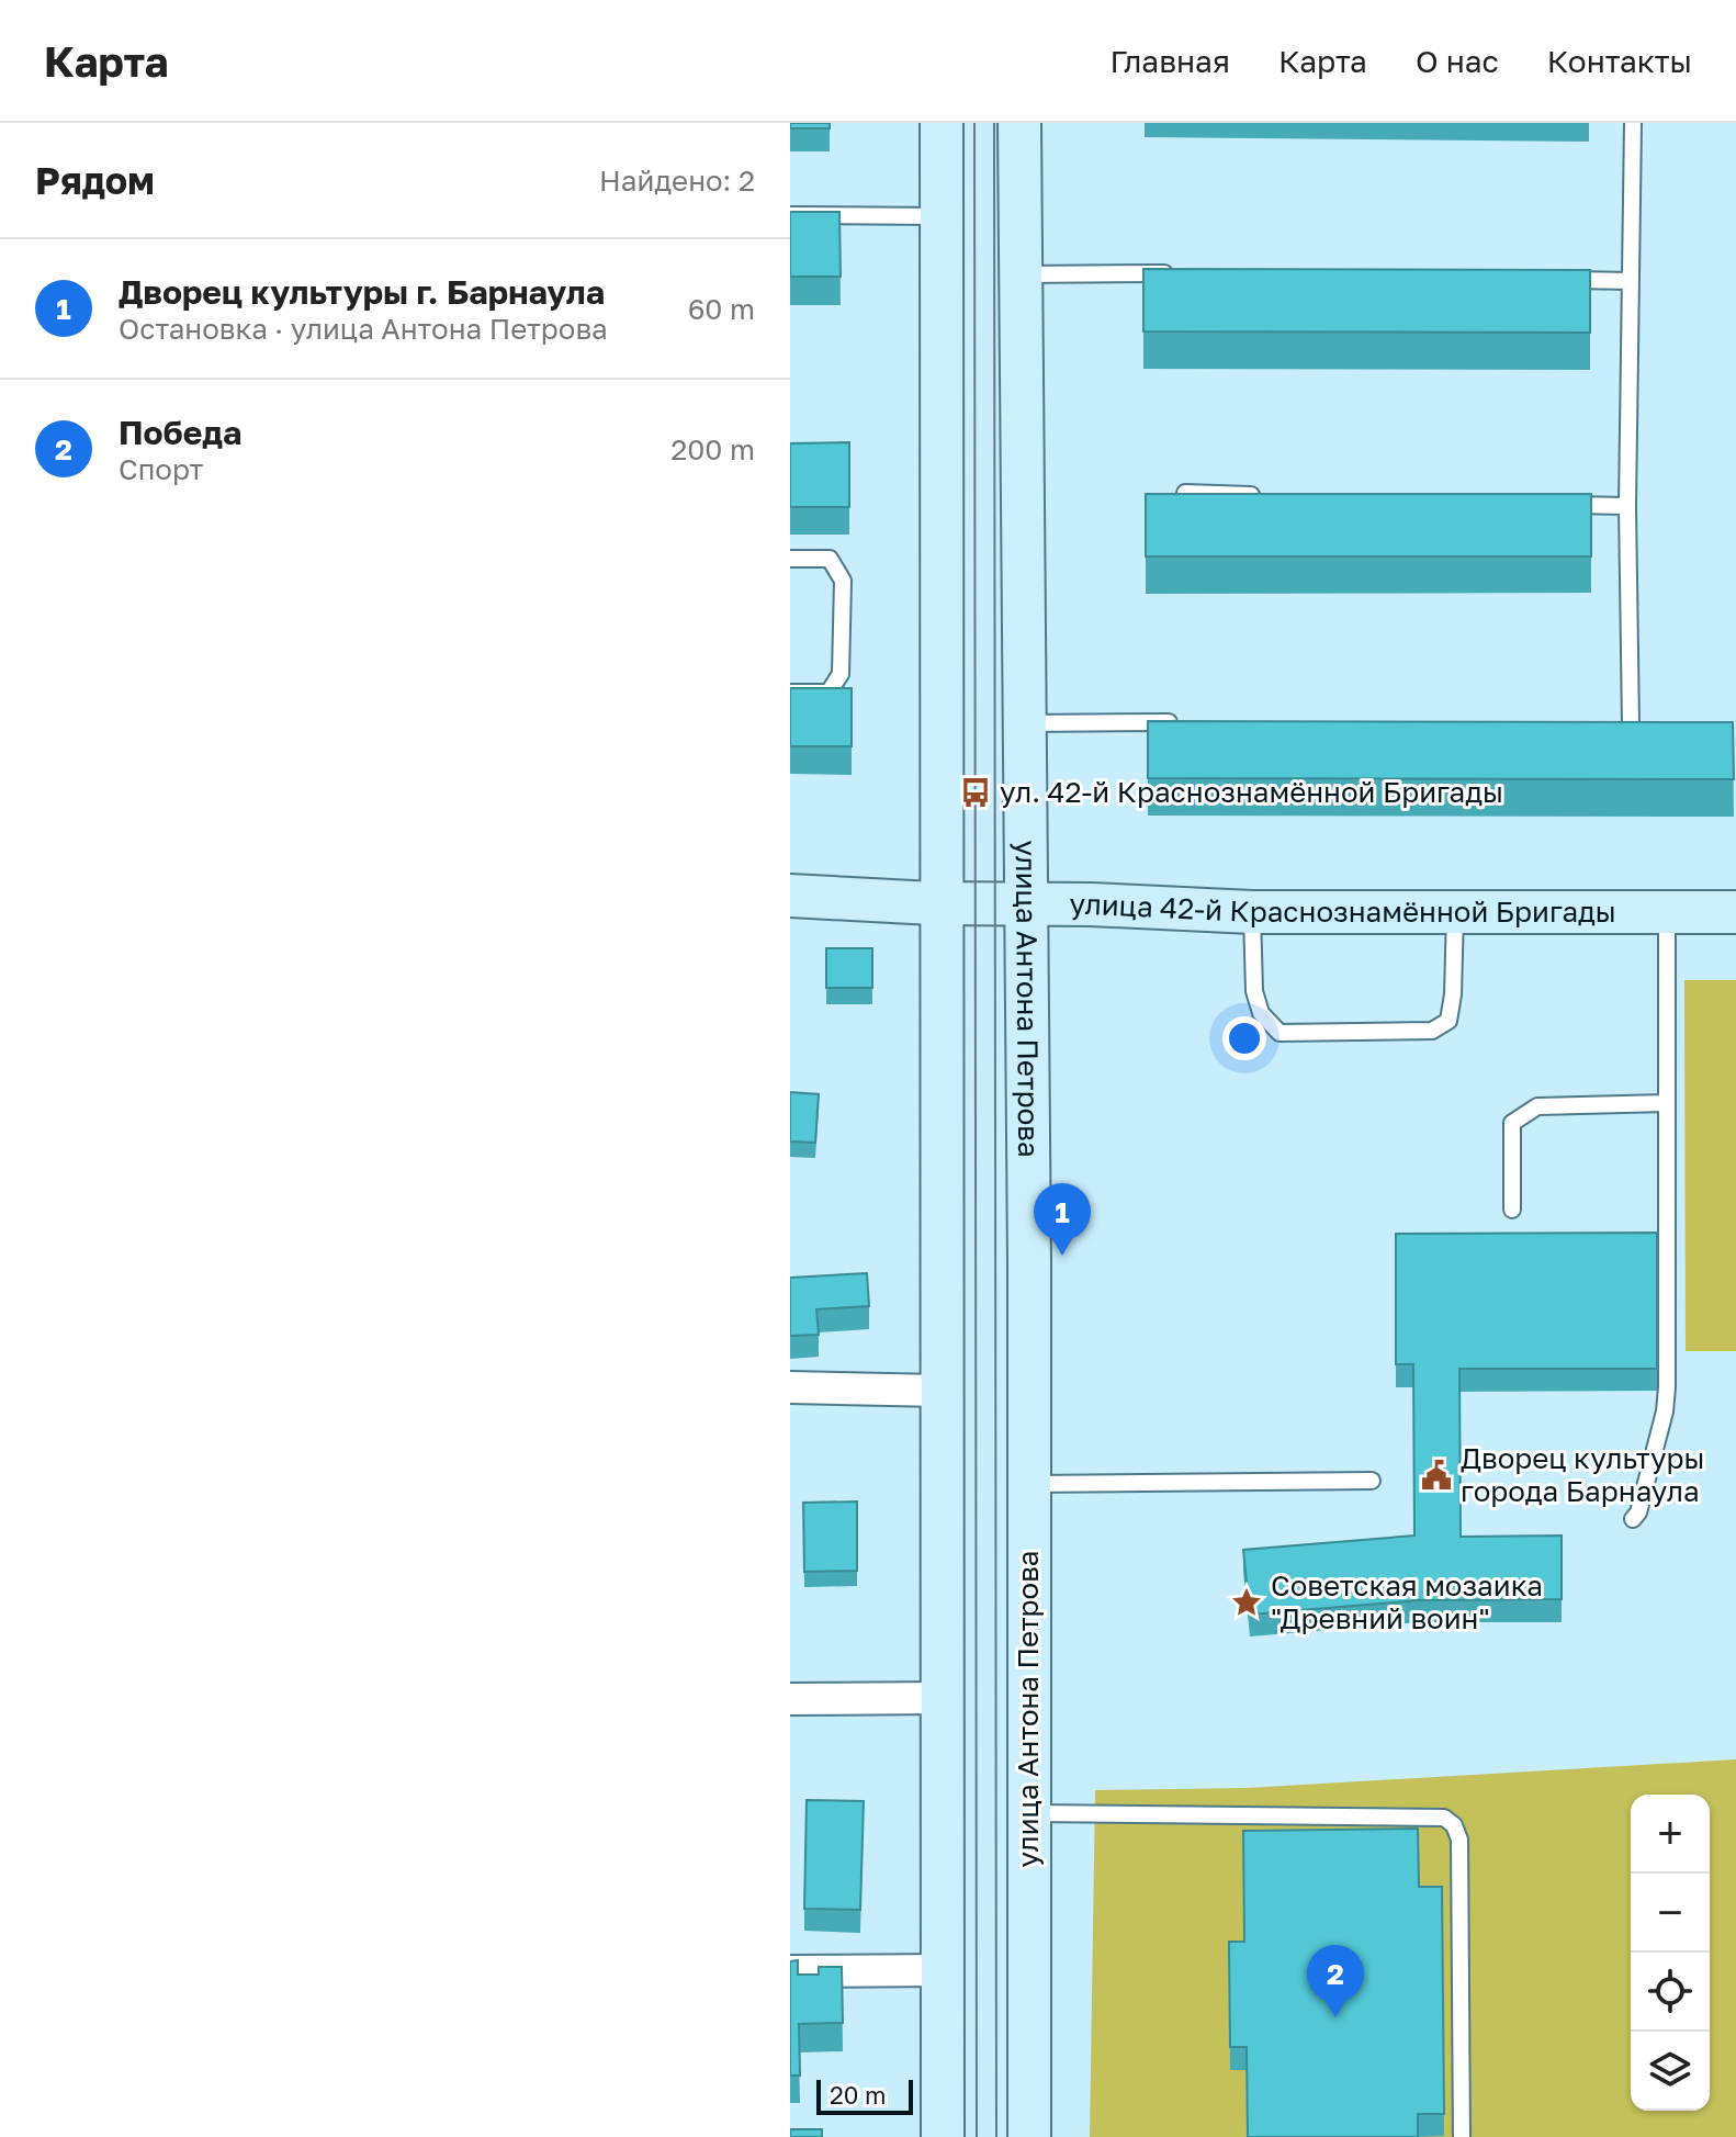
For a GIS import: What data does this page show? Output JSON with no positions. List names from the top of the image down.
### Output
{
  "streets": {
    "main road": ["улица 42-й Краснознамённой Бригады", "улица Антона Петрова"]
  },
  "crossings": [
    ["улица 42-й Краснознамённой Бригады", "улица Антона Петрова"]
  ],
  "places": {
    "bus stop": ["ул. 42-й Краснознамённой Бригады"],
    "public building": ["Дворец культуры города Барнаула"],
    "place": ["Советская мозаика \"Древний воин\""]
  },
  "scale_bar": "20 m",
  "page": {
    "header": "Карта",
    "nav": [
      "Главная",
      "Карта",
      "О нас",
      "Контакты"
    ],
    "heading": ["Рядом", "Найдено: 2"],
    "list": [
      {
        "mark": "1",
        "name": "Дворец культуры г. Барнаула",
        "note": "Остановка · улица Антона Петрова",
        "value": "60 m"
      },
      {
        "mark": "2",
        "name": "Победа",
        "note": "Спорт",
        "value": "200 m"
      }
    ],
    "pins": ["1", "2"],
    "map_buttons": ["+", "−"],
    "scale": "20 m"
  }
}
